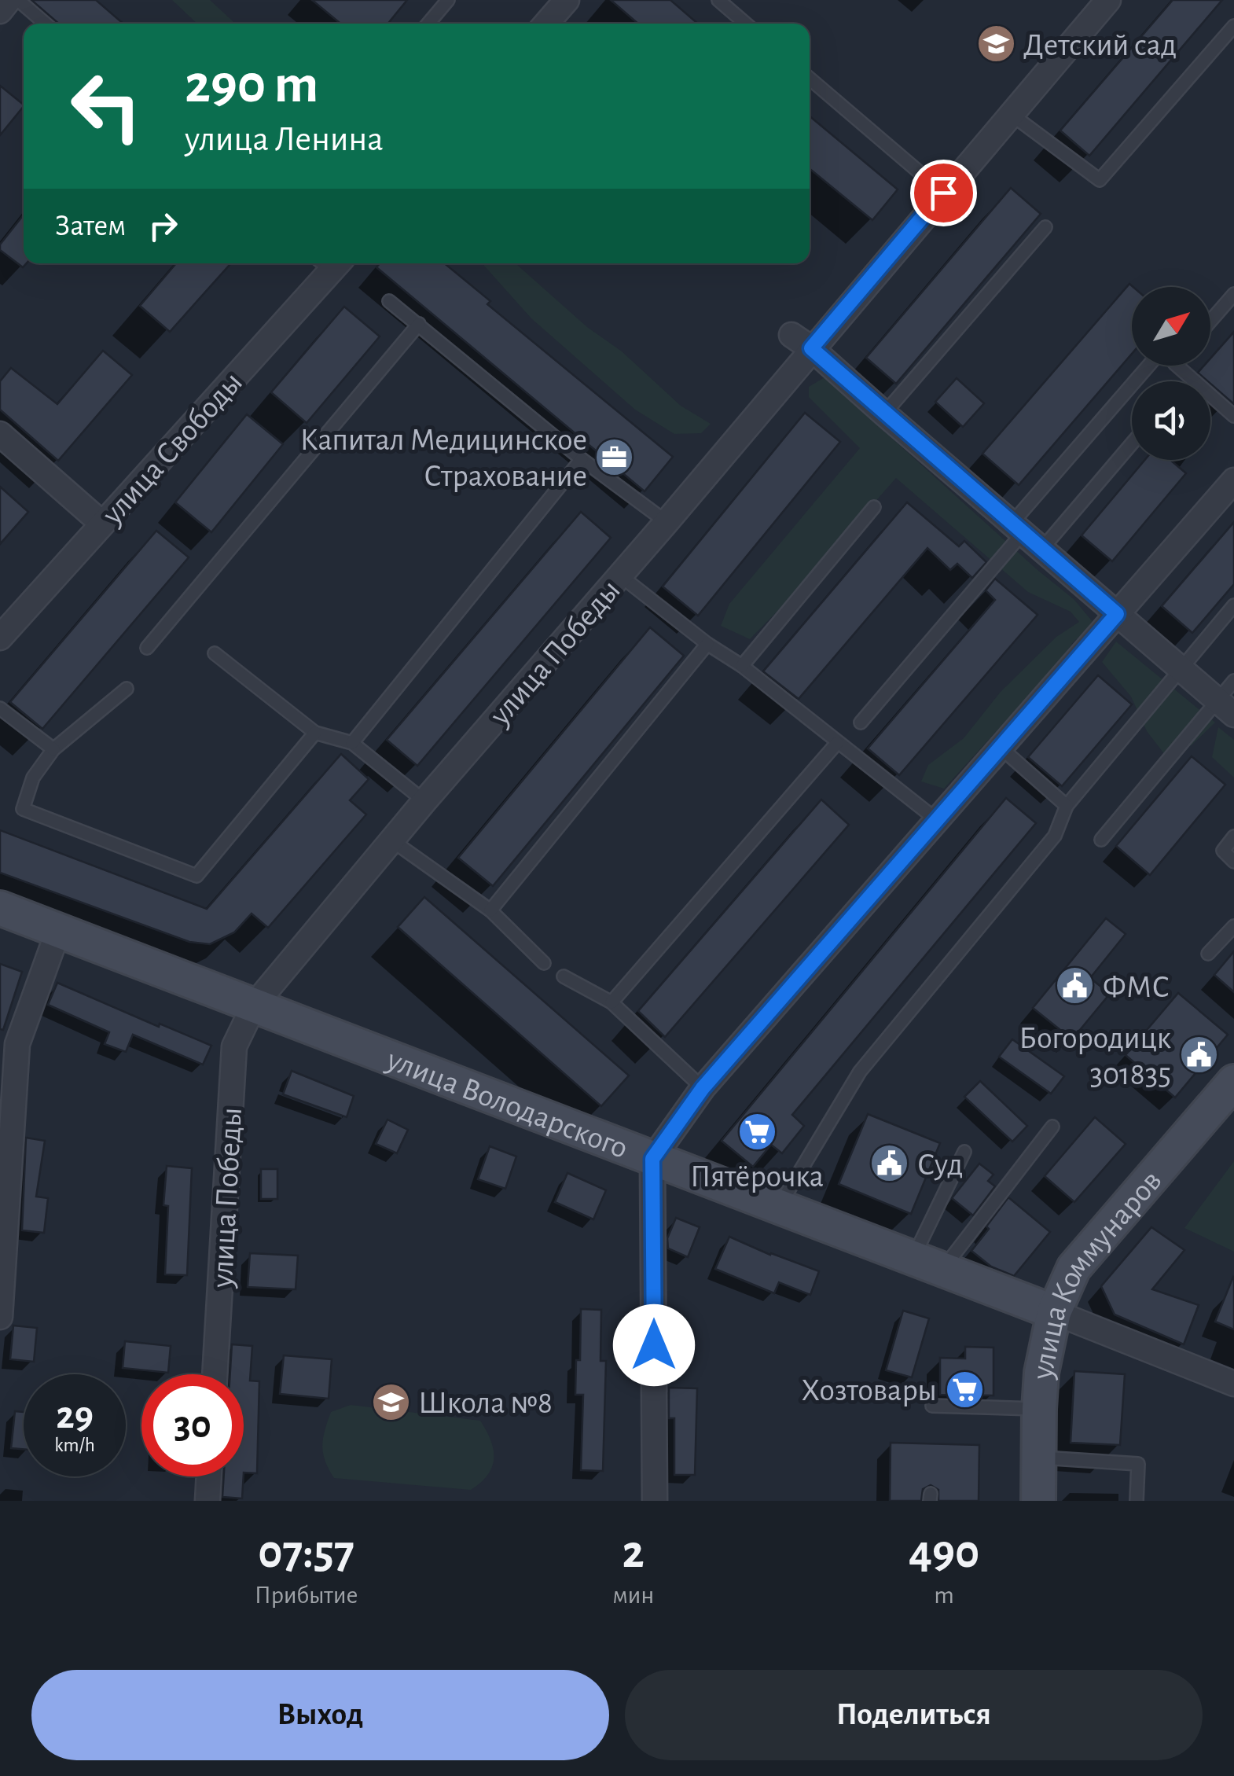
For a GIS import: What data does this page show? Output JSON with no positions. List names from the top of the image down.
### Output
{
  "streets": {
    "main road": ["улица Володарского", "улица Коммунаров"],
    "street": ["улица Свободы", "улица Победы"]
  },
  "crossings": [
    ["улица Победы", "улица Володарского"],
    ["улица Володарского", "улица Коммунаров"]
  ],
  "places": {
    "school or university": ["Детский сад", "Школа №8"],
    "office": ["Капитал Медицинское Страхование"],
    "public building": ["ФМС", "Богородицк 301835", "Суд"],
    "supermarket": ["Пятёрочка", "Хозтовары"]
  },
  "north": "top right",
  "page": {
    "turn": ["290 m", "улица Ленина"],
    "then": "Затем",
    "speed": "29 km/h",
    "limit": "30",
    "eta": [
      "07:57",
      "Прибытие",
      "2",
      "мин",
      "490",
      "m"
    ],
    "buttons": ["Выход", "Поделиться"]
  }
}
